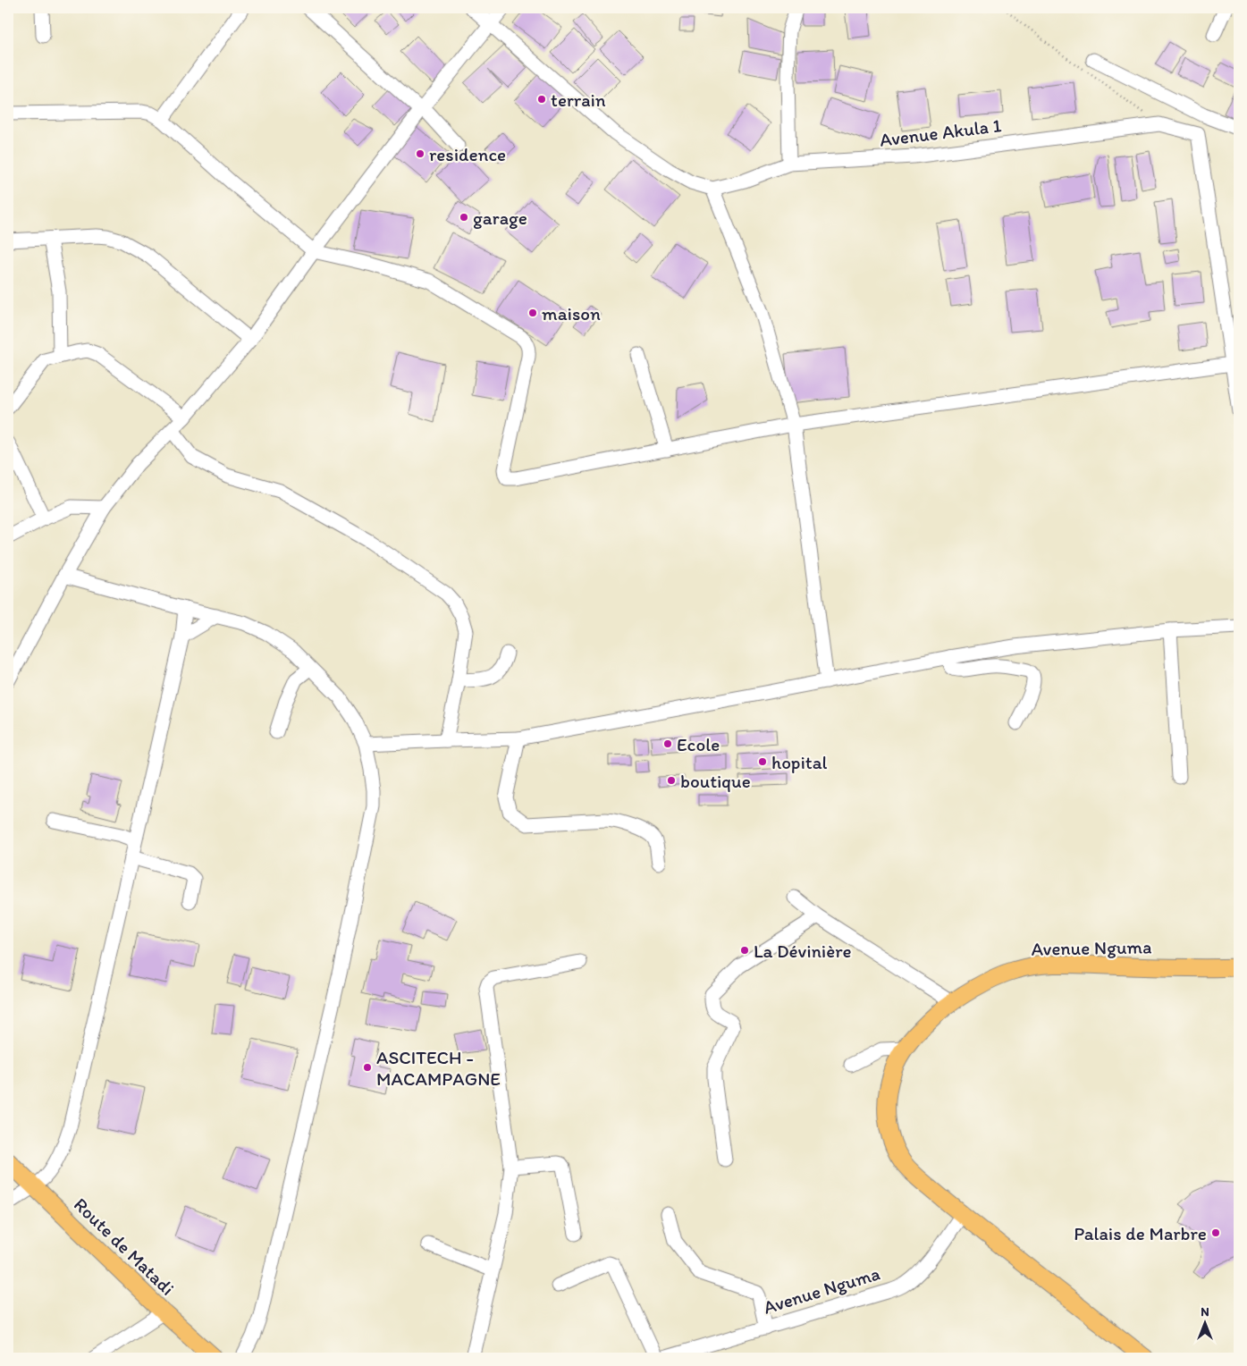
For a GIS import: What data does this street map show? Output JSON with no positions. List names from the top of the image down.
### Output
{
  "streets": {
    "main road": ["Avenue Nguma", "Route de Matadi"],
    "street": ["Avenue Akula 1"]
  },
  "places": [
    "terrain",
    "residence",
    "garage",
    "maison",
    "Ecole",
    "hopital",
    "boutique",
    "La Dévinière",
    "ASCITECH - MACAMPAGNE",
    "Palais de Marbre"
  ],
  "north": "top"
}
